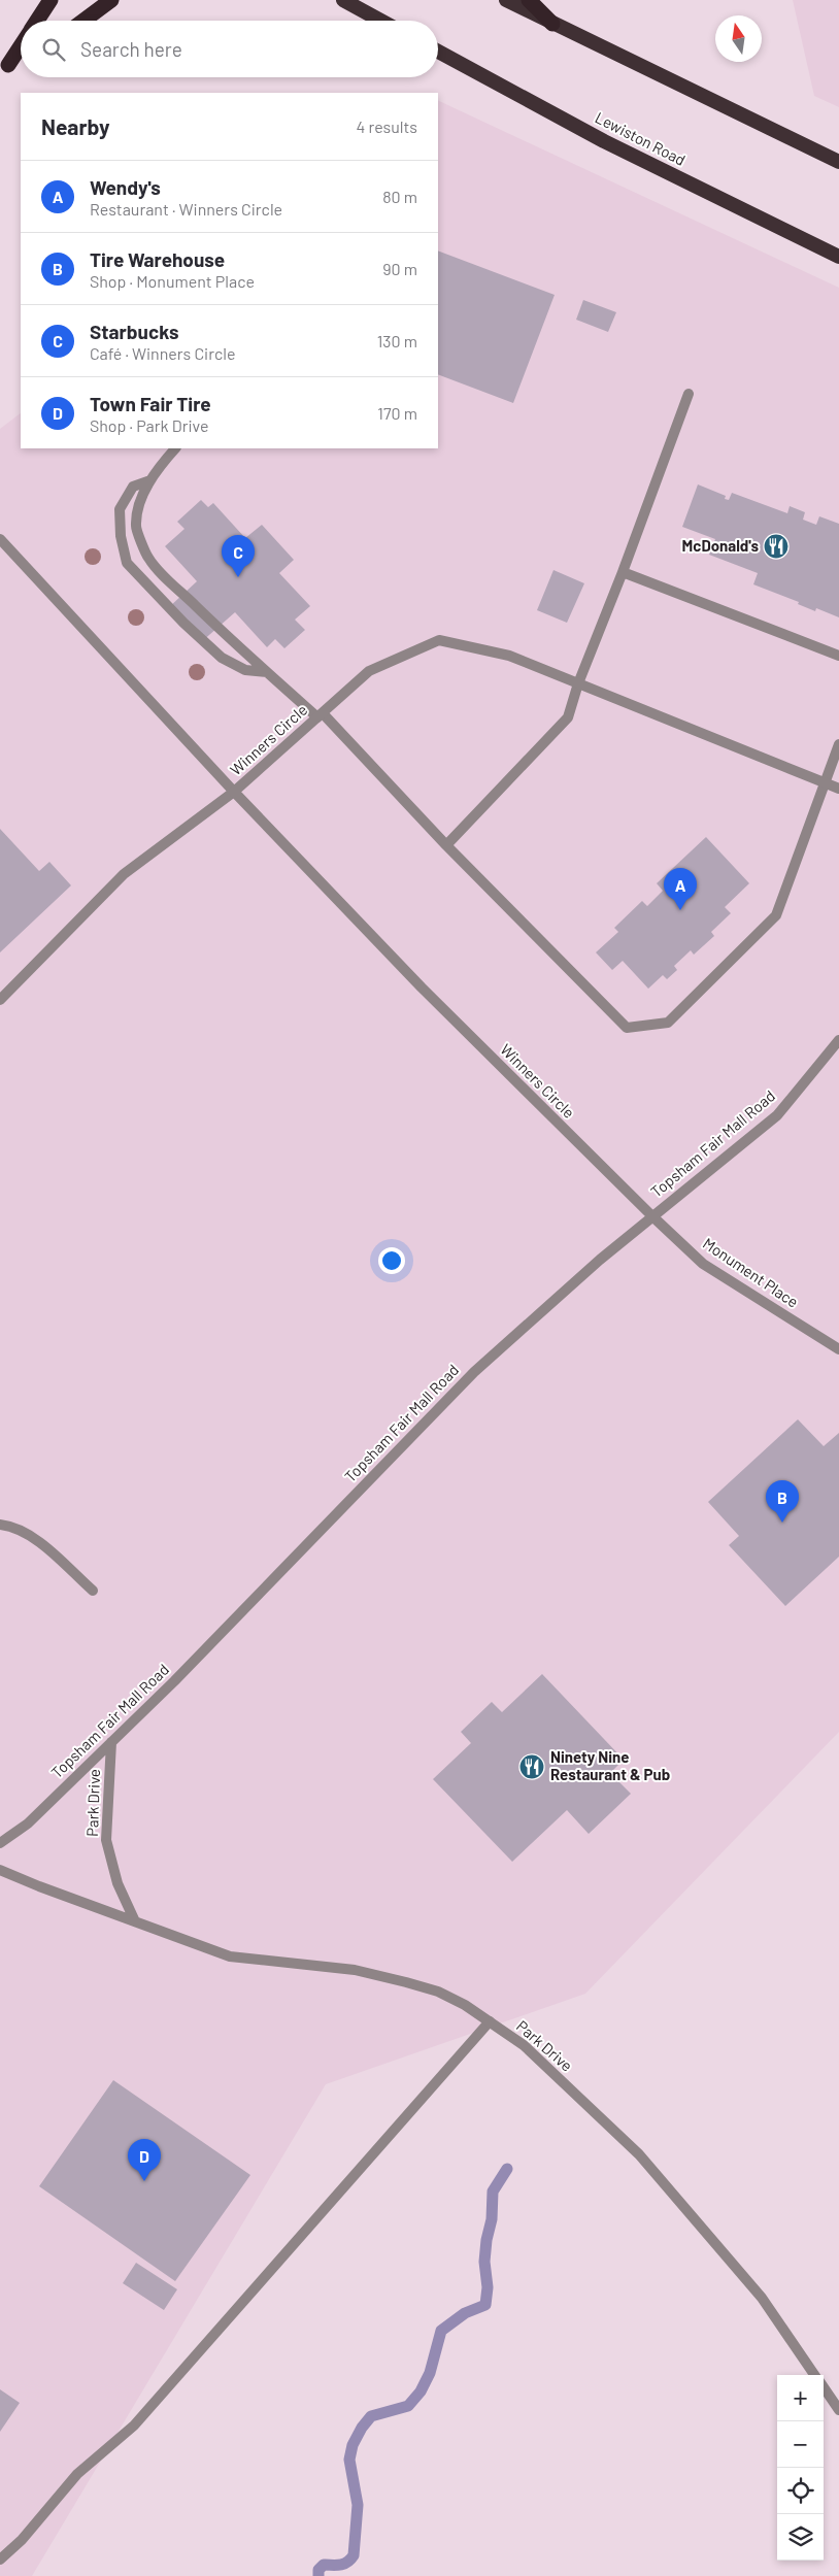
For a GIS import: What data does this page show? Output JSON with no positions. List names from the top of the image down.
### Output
{
  "streets": {
    "highway": ["Lewiston Road"],
    "street": [
      "Winners Circle",
      "Topsham Fair Mall Road",
      "Monument Place",
      "Park Drive"
    ]
  },
  "crossings": [
    ["Winners Circle", "Topsham Fair Mall Road"],
    ["Winners Circle", "Monument Place"],
    ["Topsham Fair Mall Road", "Monument Place"],
    ["Topsham Fair Mall Road", "Park Drive"]
  ],
  "places": {
    "restaurant": ["McDonald's", "Ninety Nine Restaurant & Pub"]
  },
  "north": "top",
  "page": {
    "search": "Search here",
    "heading": ["Nearby", "4 results"],
    "list": [
      {
        "mark": "A",
        "name": "Wendy's",
        "note": "Restaurant · Winners Circle",
        "value": "80 m"
      },
      {
        "mark": "B",
        "name": "Tire Warehouse",
        "note": "Shop · Monument Place",
        "value": "90 m"
      },
      {
        "mark": "C",
        "name": "Starbucks",
        "note": "Café · Winners Circle",
        "value": "130 m"
      },
      {
        "mark": "D",
        "name": "Town Fair Tire",
        "note": "Shop · Park Drive",
        "value": "170 m"
      }
    ],
    "pins": [
      "C",
      "A",
      "B",
      "D"
    ],
    "map_buttons": ["+", "−"]
  }
}
